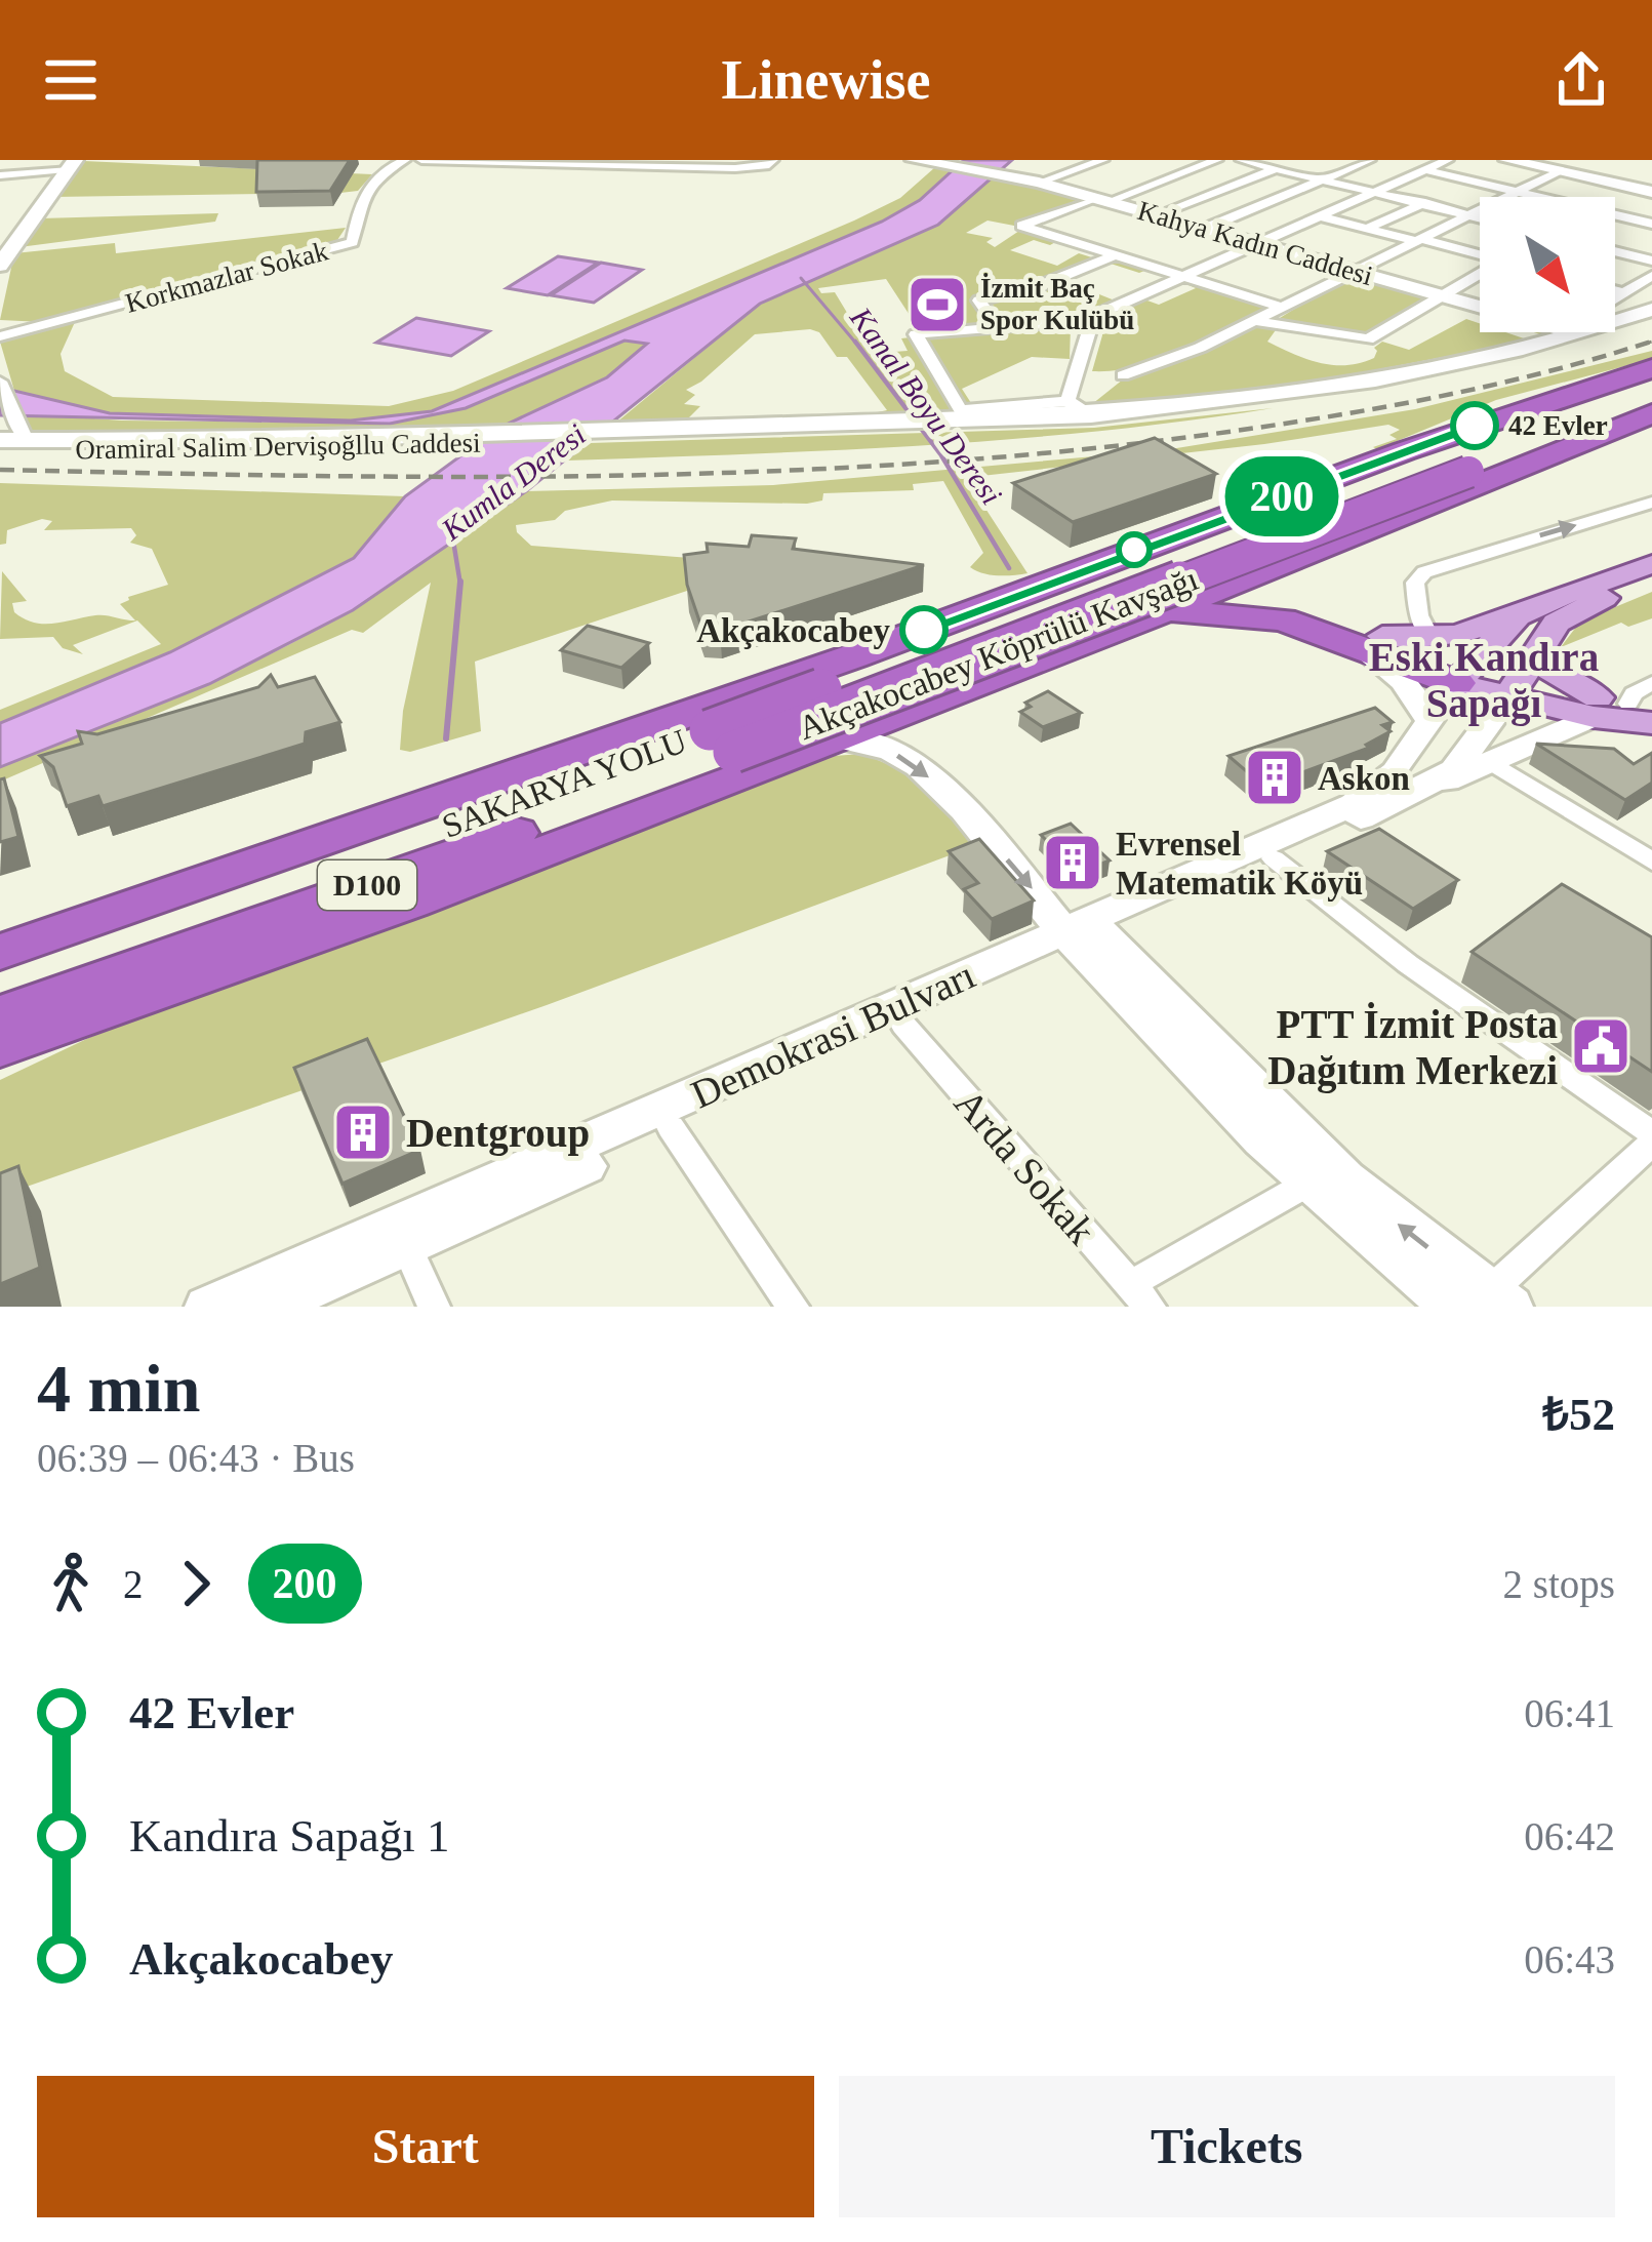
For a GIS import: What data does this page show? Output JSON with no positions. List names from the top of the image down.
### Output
{
  "streets": {
    "highway": ["Akçakocabey Köprülü Kavşağı", "SAKARYA YOLU", "D100"],
    "main road": ["Kahya Kadın Caddesi", "Oramiral Salim Dervişoğllu Caddesi", "Demokrasi Bulvarı"],
    "street": ["Korkmazlar Sokak", "Arda Sokak"]
  },
  "crossings": [
    ["Kahya Kadın Caddesi", "Oramiral Salim Dervişoğllu Caddesi"],
    ["Akçakocabey Köprülü Kavşağı", "SAKARYA YOLU"],
    ["Akçakocabey Köprülü Kavşağı", "D100"],
    ["SAKARYA YOLU", "D100"],
    ["Demokrasi Bulvarı", "Arda Sokak"]
  ],
  "districts": ["Eski Kandıra Sapağı"],
  "water": ["Kanal Boyu Deresi", "Kumla Deresi"],
  "places": {
    "sports": ["İzmit Baç Spor Kulübü"],
    "other": ["42 Evler", "Akçakocabey"],
    "building": ["Askon", "Evrensel Matematik Köyü", "Dentgroup"],
    "public building": ["PTT İzmit Posta Dağıtım Merkezi"]
  },
  "lines": ["bus line 200"],
  "north": "bottom right",
  "page": {
    "header": "Linewise",
    "on_map": "200",
    "heading": ["4 min", "06:39 – 06:43 · Bus", "₺52"],
    "legs": ["2", "200", "2 stops"],
    "list": [
      {
        "name": "42 Evler",
        "value": "06:41"
      },
      {
        "name": "Kandıra Sapağı 1",
        "value": "06:42"
      },
      {
        "name": "Akçakocabey",
        "value": "06:43"
      }
    ],
    "buttons": ["Start", "Tickets"]
  }
}
